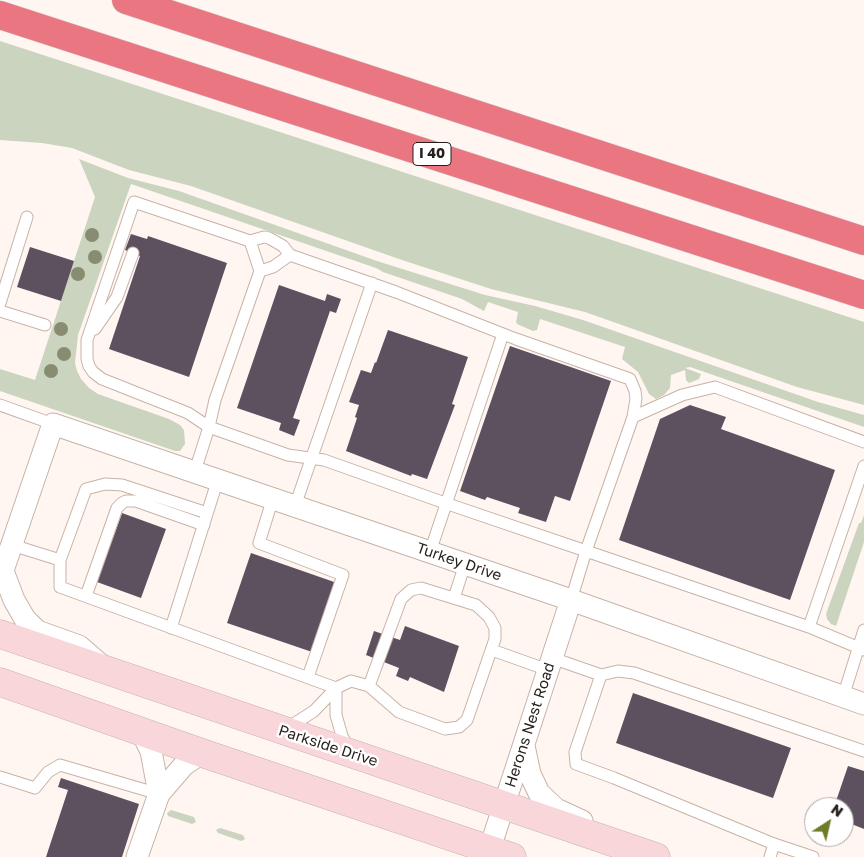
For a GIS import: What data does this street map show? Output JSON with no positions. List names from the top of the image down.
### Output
{
  "streets": {
    "highway": ["I 40"],
    "street": ["Turkey Drive", "Herons Nest Road", "Parkside Drive"]
  },
  "crossings": [
    ["Turkey Drive", "Herons Nest Road"],
    ["Herons Nest Road", "Parkside Drive"]
  ],
  "north": "top right"
}
